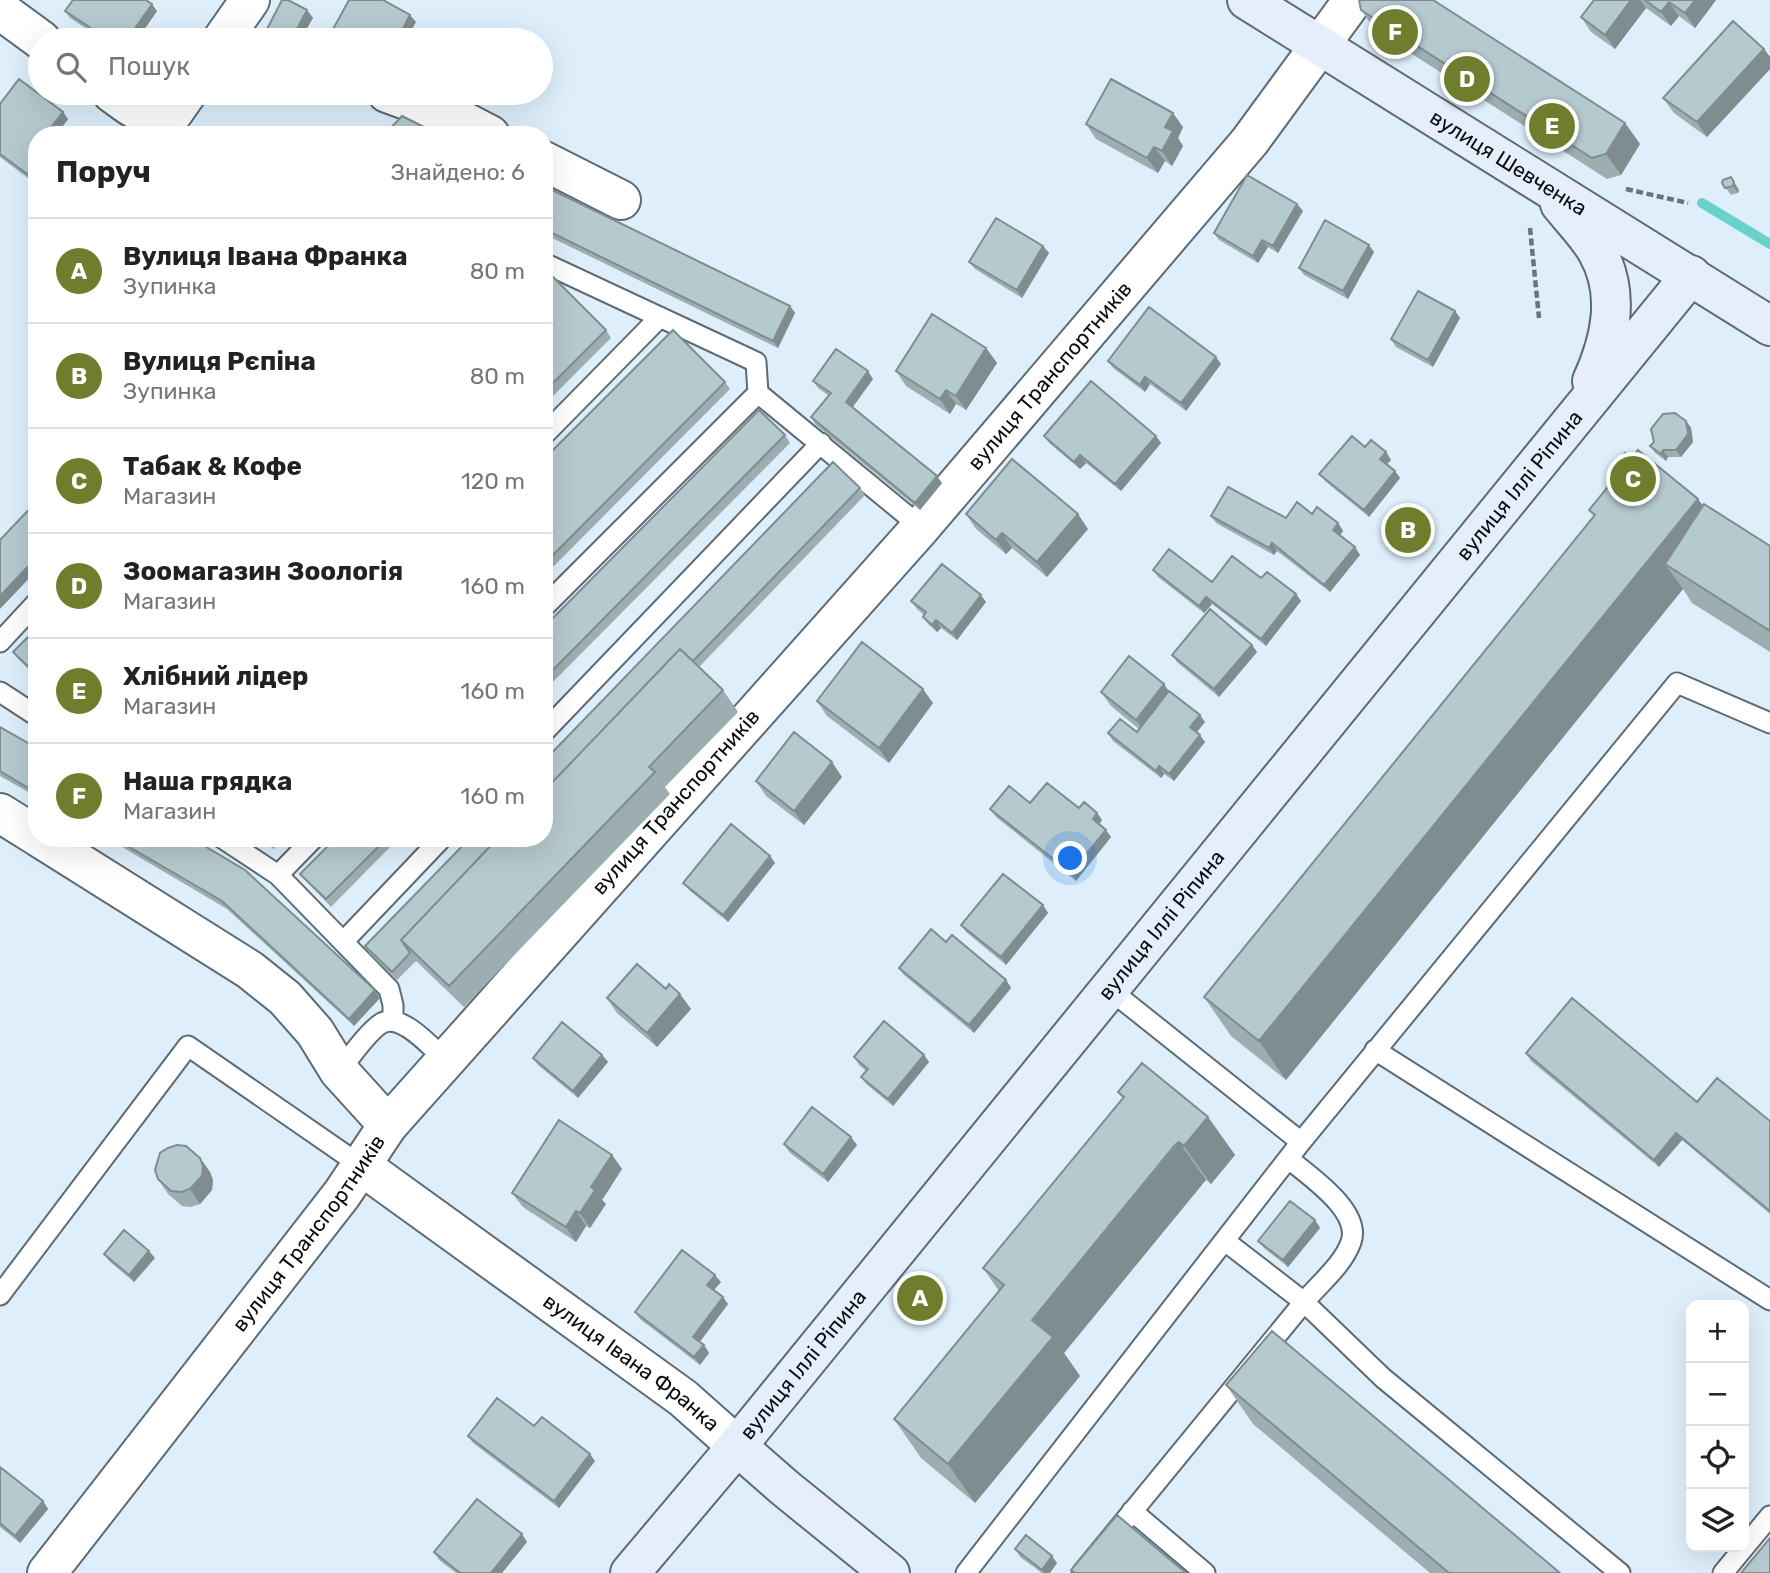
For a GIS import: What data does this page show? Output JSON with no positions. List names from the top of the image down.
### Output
{
  "streets": {
    "main road": ["вулиця Шевченка", "вулиця Іллі Ріпина", "вулиця Івана Франка"],
    "street": ["вулиця Транспортників"]
  },
  "crossings": [
    ["вулиця Шевченка", "вулиця Транспортників"],
    ["вулиця Шевченка", "вулиця Іллі Ріпина"],
    ["вулиця Транспортників", "вулиця Івана Франка"],
    ["вулиця Іллі Ріпина", "вулиця Івана Франка"]
  ],
  "page": {
    "pins": [
      "F",
      "D",
      "E",
      "C",
      "B",
      "A"
    ],
    "search": "Пошук",
    "heading": ["Поруч", "Знайдено: 6"],
    "list": [
      {
        "mark": "A",
        "name": "Вулиця Івана Франка",
        "note": "Зупинка",
        "value": "80 m"
      },
      {
        "mark": "B",
        "name": "Вулиця Рєпіна",
        "note": "Зупинка",
        "value": "80 m"
      },
      {
        "mark": "C",
        "name": "Табак & Кофе",
        "note": "Магазин",
        "value": "120 m"
      },
      {
        "mark": "D",
        "name": "Зоомагазин Зоологія",
        "note": "Магазин",
        "value": "160 m"
      },
      {
        "mark": "E",
        "name": "Хлібний лідер",
        "note": "Магазин",
        "value": "160 m"
      },
      {
        "mark": "F",
        "name": "Наша грядка",
        "note": "Магазин",
        "value": "160 m"
      }
    ],
    "map_buttons": ["+", "−"]
  }
}
